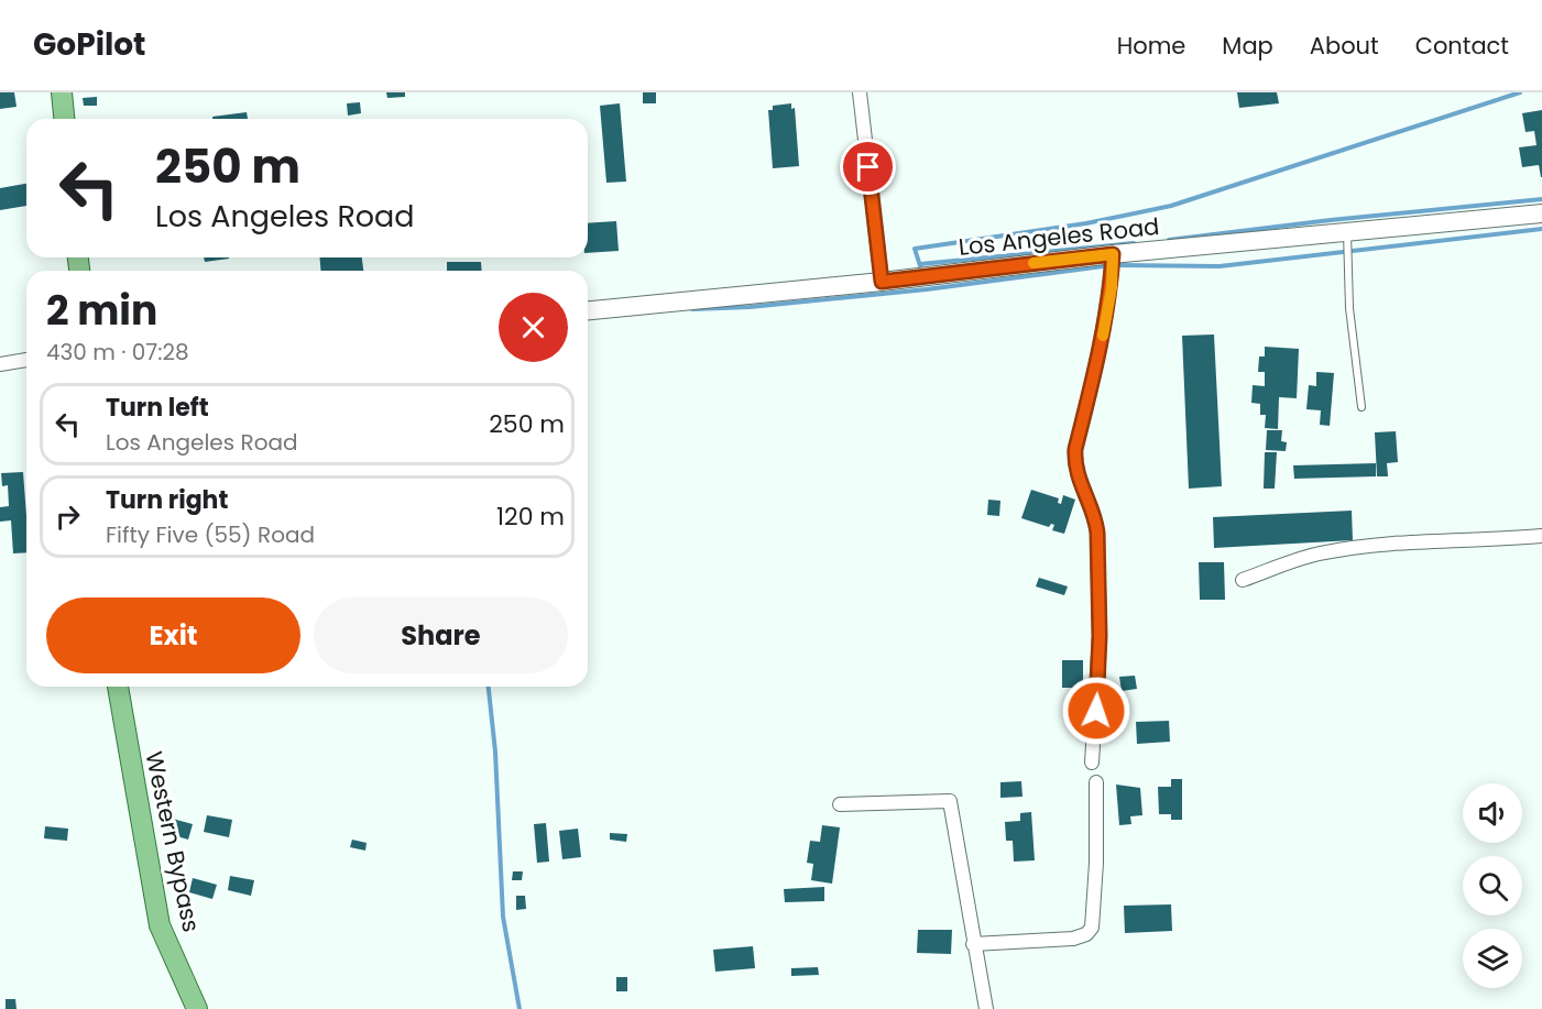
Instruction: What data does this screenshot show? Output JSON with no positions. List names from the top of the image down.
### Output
{
  "streets": {
    "main road": ["Los Angeles Road", "Western Bypass"]
  },
  "page": {
    "header": "GoPilot",
    "nav": [
      "Home",
      "Map",
      "About",
      "Contact"
    ],
    "turn": ["250 m", "Los Angeles Road"],
    "heading": ["2 min", "430 m · 07:28"],
    "list": [
      {
        "name": "Turn left",
        "note": "Los Angeles Road",
        "value": "250 m"
      },
      {
        "name": "Turn right",
        "note": "Fifty Five (55) Road",
        "value": "120 m"
      }
    ],
    "buttons": ["Exit", "Share"]
  }
}
